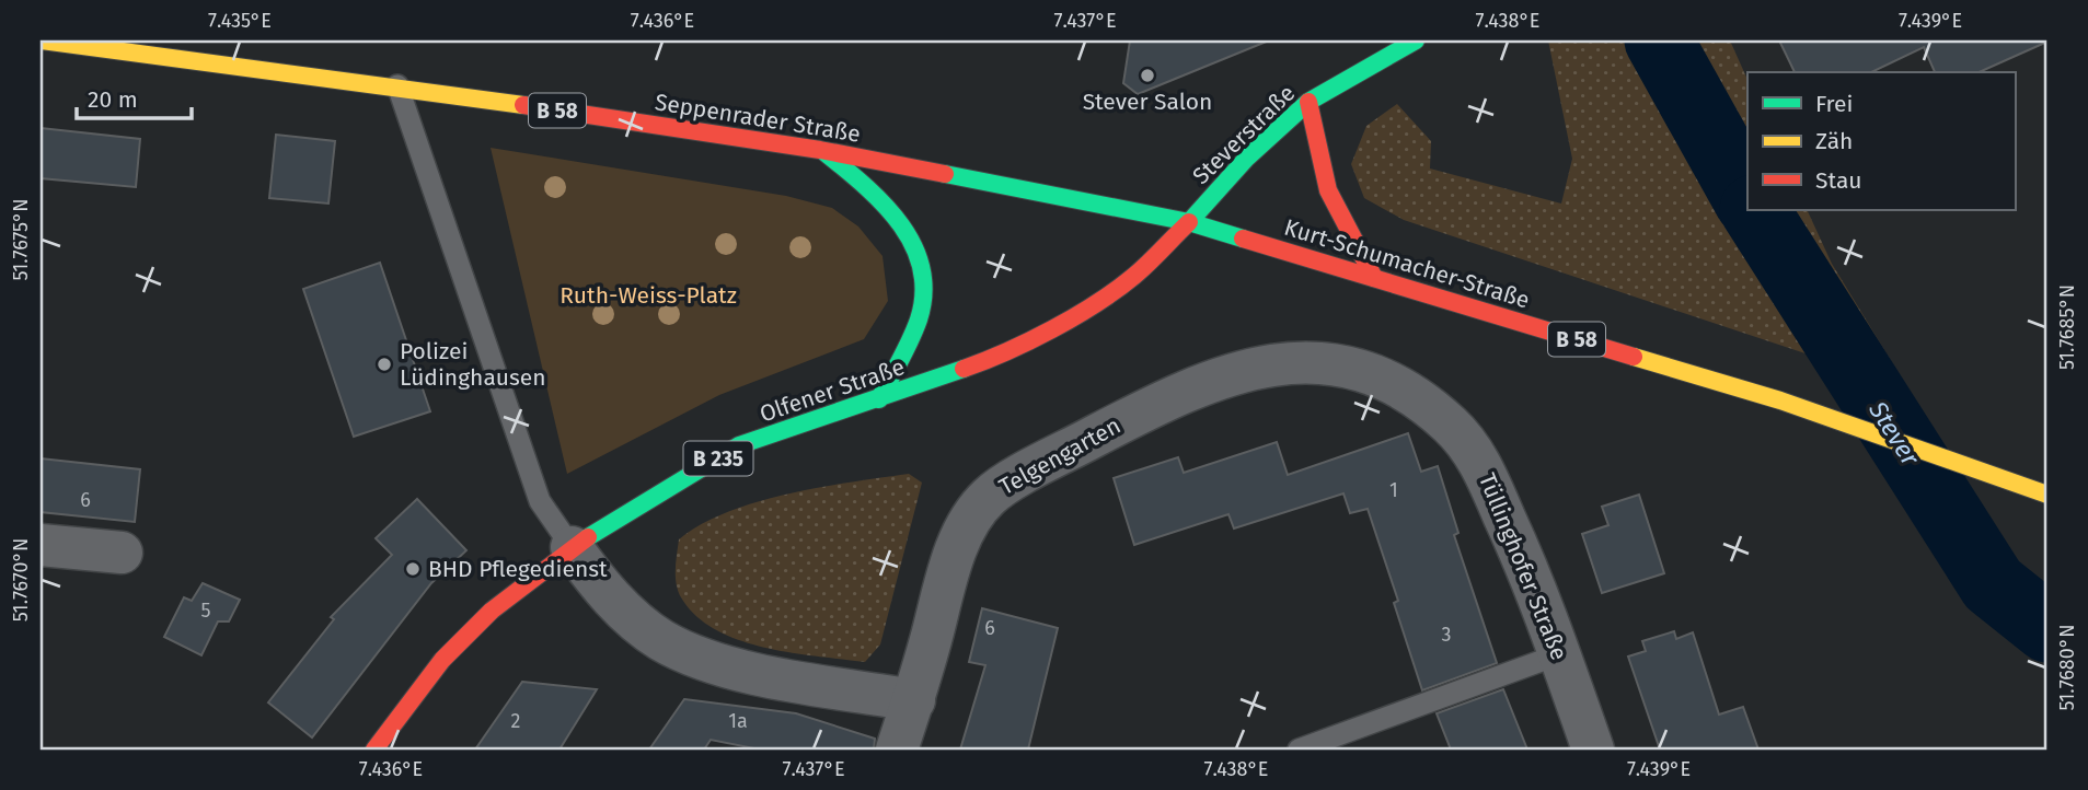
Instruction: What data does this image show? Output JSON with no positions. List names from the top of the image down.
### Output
{
  "streets": {
    "main road": [
      "B 58",
      "Seppenrader Straße",
      "Steverstraße",
      "Kurt-Schumacher-Straße",
      "Olfener Straße",
      "B 235"
    ],
    "street": ["Telgengarten", "Tüllinghofer Straße"]
  },
  "crossings": [
    ["Seppenrader Straße", "Steverstraße"],
    ["Seppenrader Straße", "Kurt-Schumacher-Straße"],
    ["Seppenrader Straße", "Olfener Straße"],
    ["Steverstraße", "Kurt-Schumacher-Straße"],
    ["Steverstraße", "Olfener Straße"],
    ["Kurt-Schumacher-Straße", "Olfener Straße"],
    ["Telgengarten", "Tüllinghofer Straße"]
  ],
  "water": ["Stever"],
  "parks": ["Ruth-Weiss-Platz"],
  "places": ["Stever Salon", "Polizei Lüdinghausen", "BHD Pflegedienst"],
  "house_numbers": [
    "1",
    "6",
    "5",
    "6",
    "3",
    "2",
    "1a"
  ],
  "legend": ["Frei", "Zäh", "Stau"],
  "scale_bar": "20 m",
  "coordinates": [
    "7.435°E",
    "7.436°E",
    "7.437°E",
    "7.438°E",
    "7.439°E",
    "51.7675°N",
    "51.7685°N",
    "51.7670°N",
    "51.7680°N"
  ]
}
